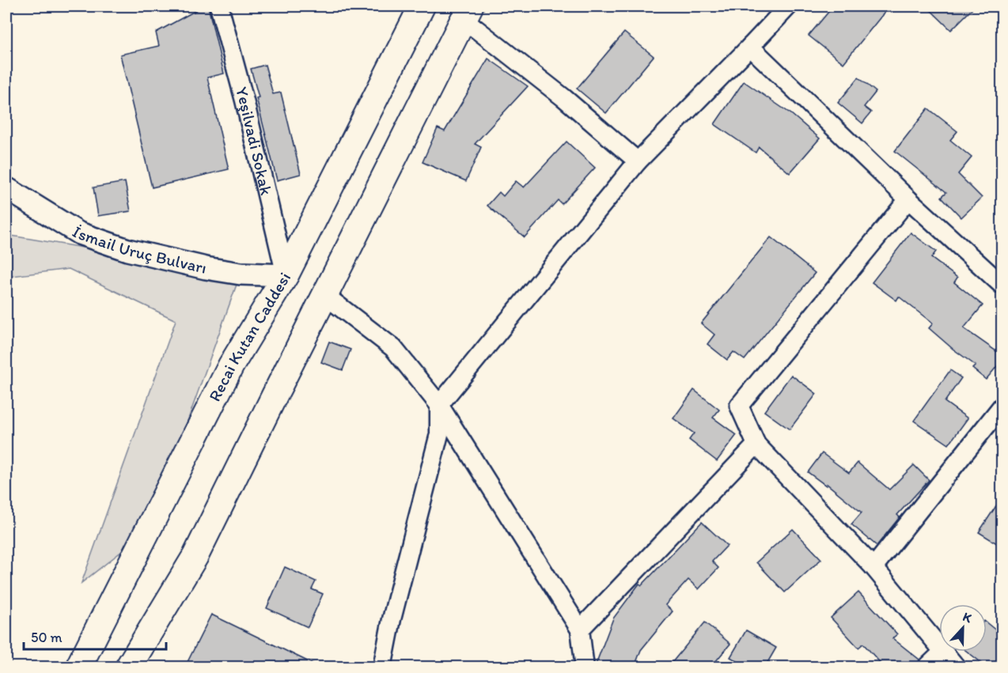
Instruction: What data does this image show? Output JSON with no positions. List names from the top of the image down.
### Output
{
  "streets": {
    "main road": ["Recai Kutan Caddesi"],
    "street": ["Yeşilvadi Sokak", "İsmail Uruç Bulvarı"]
  },
  "crossings": [
    ["Yeşilvadi Sokak", "İsmail Uruç Bulvarı"],
    ["Yeşilvadi Sokak", "Recai Kutan Caddesi"],
    ["İsmail Uruç Bulvarı", "Recai Kutan Caddesi"]
  ],
  "scale_bar": "50 m",
  "north": "top"
}
